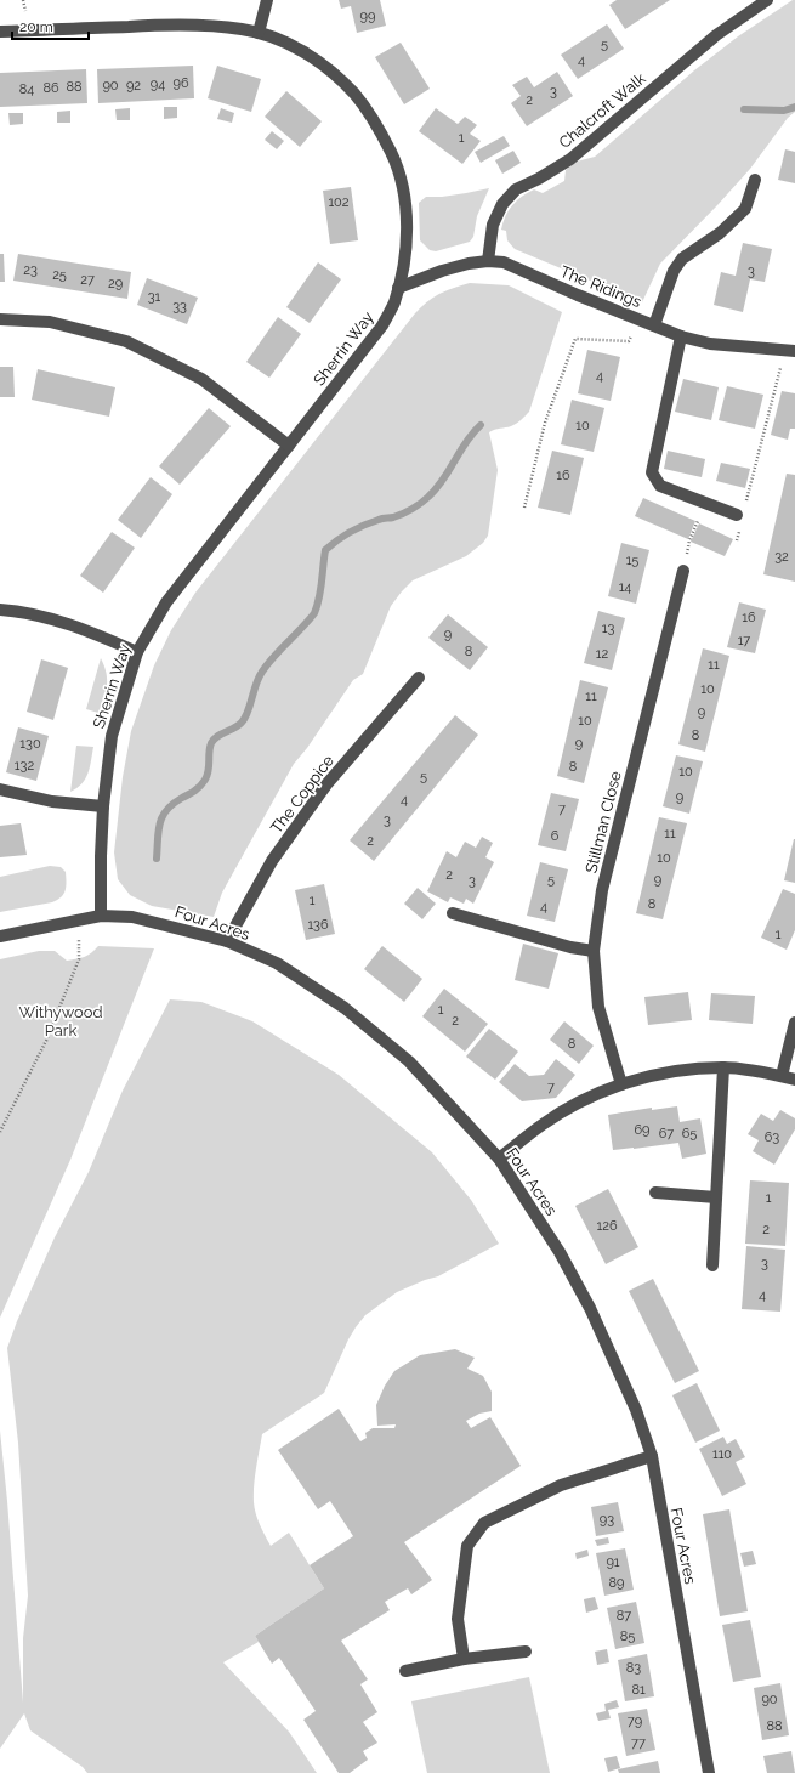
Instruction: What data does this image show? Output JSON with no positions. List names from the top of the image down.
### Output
{
  "streets": {
    "street": [
      "Chalcroft Walk",
      "The Ridings",
      "Sherrin Way",
      "The Coppice",
      "Stillman Close",
      "Four Acres"
    ]
  },
  "crossings": [
    ["Chalcroft Walk", "The Ridings"],
    ["The Ridings", "Sherrin Way"],
    ["Sherrin Way", "Four Acres"],
    ["The Coppice", "Four Acres"]
  ],
  "parks": ["Withywood Park"],
  "house_numbers": [
    "99",
    "5",
    "4",
    "96",
    "94",
    "90",
    "92",
    "88",
    "86",
    "84",
    "3",
    "2",
    "1",
    "102",
    "23",
    "3",
    "25",
    "27",
    "29",
    "31",
    "33",
    "4",
    "10",
    "16",
    "32",
    "15",
    "14",
    "16",
    "13",
    "9",
    "17",
    "8",
    "12",
    "11",
    "10",
    "11",
    "9",
    "10",
    "8",
    "130",
    "9",
    "132",
    "8",
    "10",
    "5",
    "9",
    "4",
    "7",
    "3",
    "11",
    "6",
    "2",
    "10",
    "2",
    "5",
    "9",
    "3",
    "1",
    "8",
    "4",
    "136",
    "1",
    "1",
    "2",
    "8",
    "7",
    "69",
    "67",
    "65",
    "63",
    "1",
    "126",
    "2",
    "3",
    "4",
    "110",
    "93",
    "91",
    "89",
    "87",
    "85",
    "83",
    "81",
    "90",
    "79",
    "88",
    "77"
  ],
  "scale_bar": "20 m"
}
